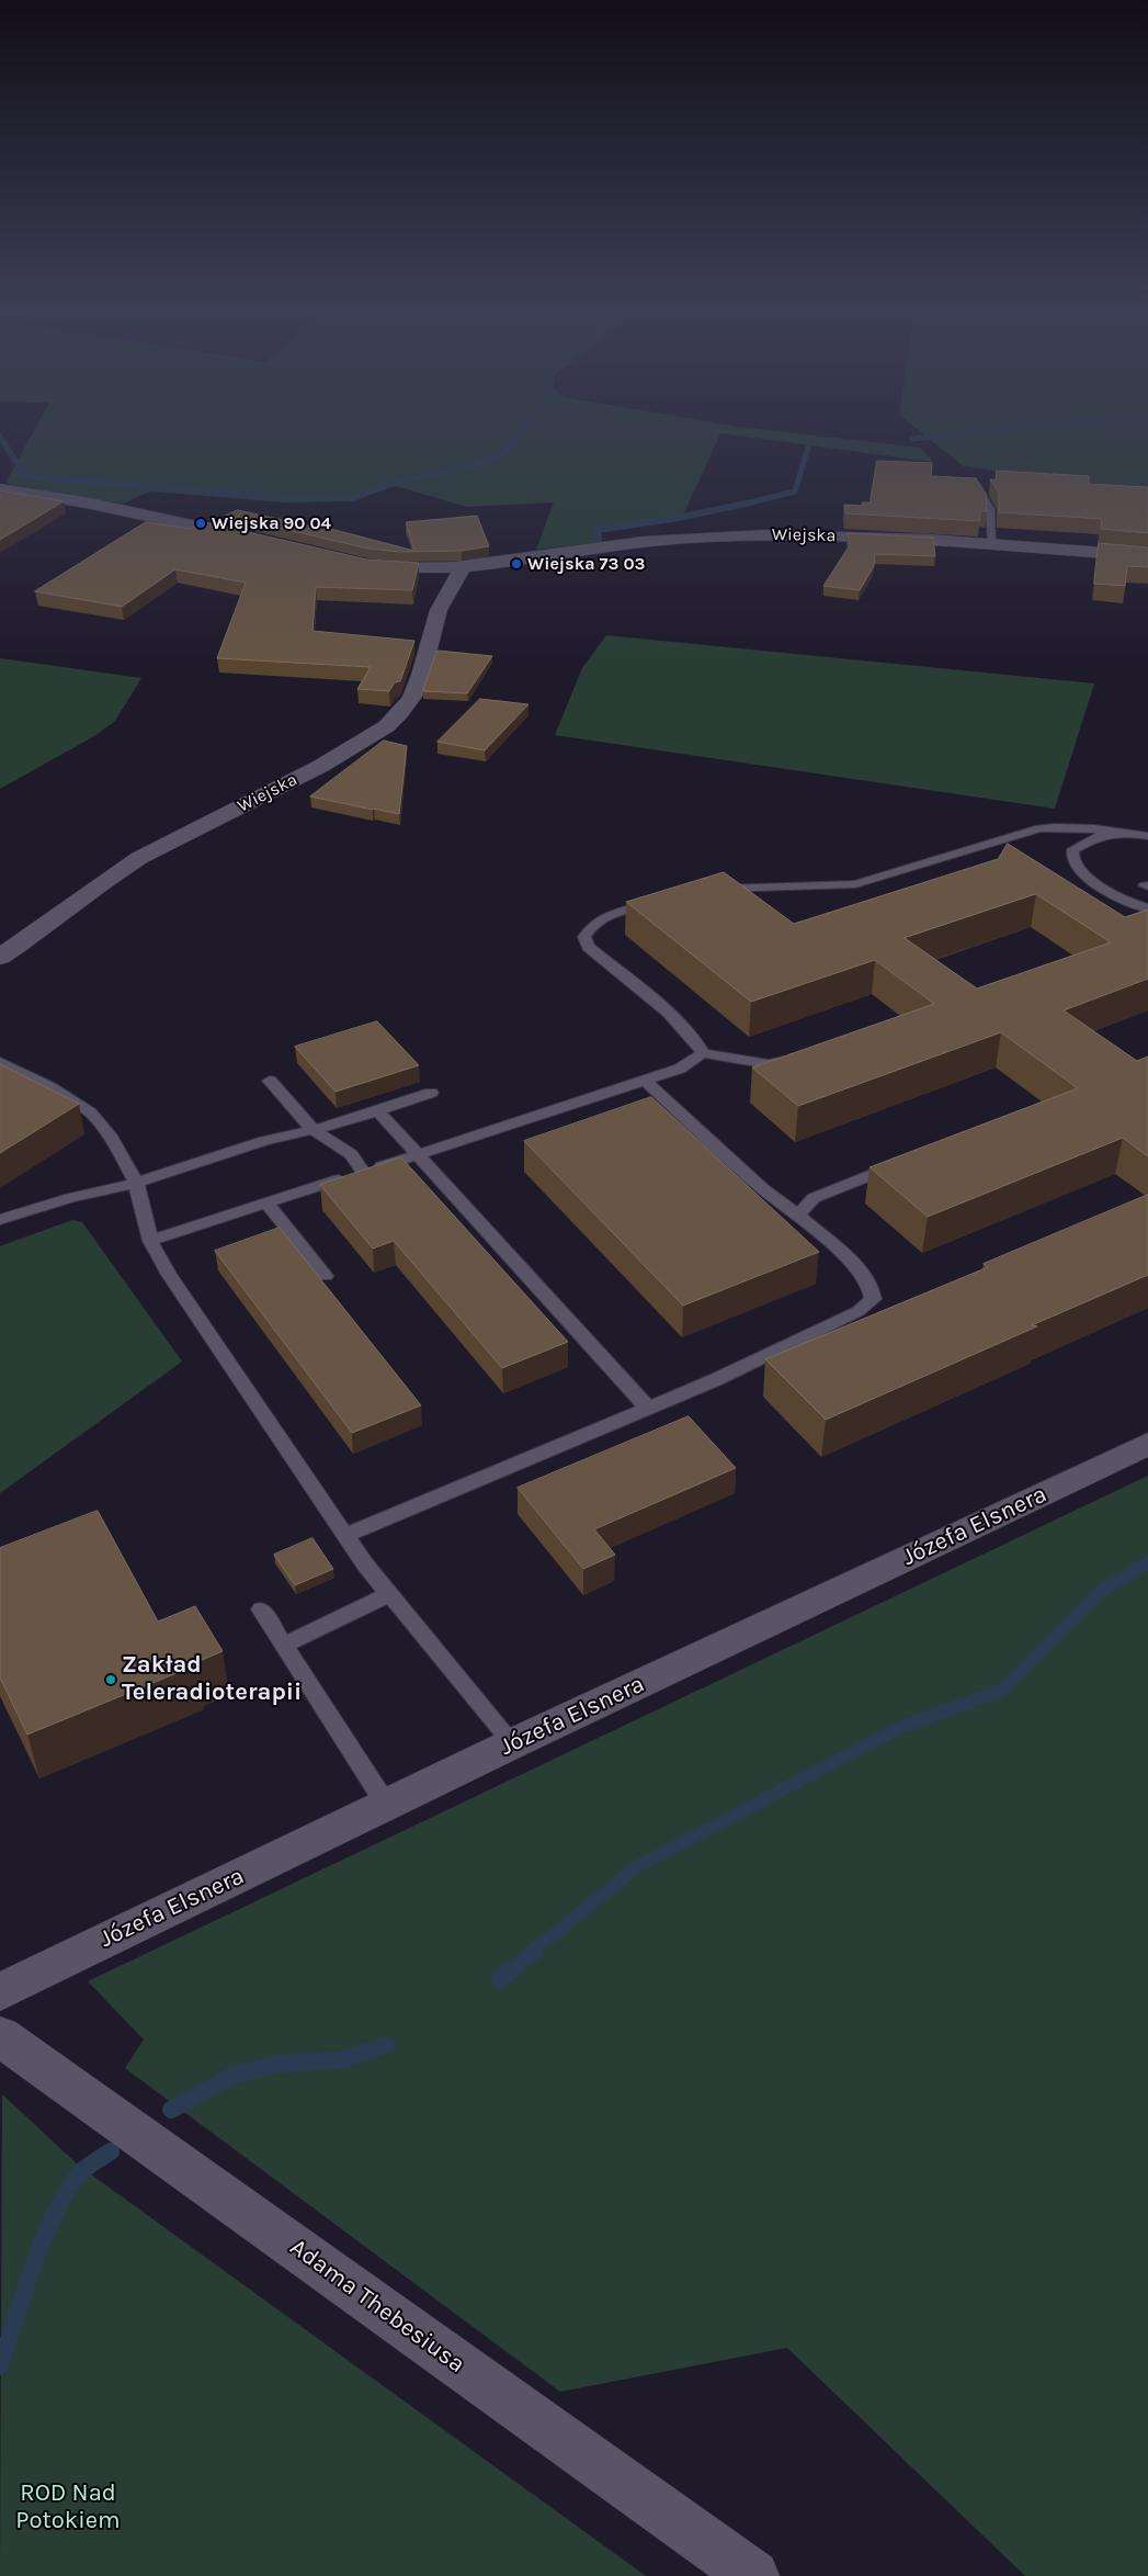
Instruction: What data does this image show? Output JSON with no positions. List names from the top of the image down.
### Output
{
  "streets": {
    "street": ["Wiejska", "Józefa Elsnera", "Adama Thebesiusa"]
  },
  "parks": ["ROD Nad Potokiem"],
  "places": ["Wiejska 90 04", "Wiejska 73 03", "Zakład Teleradioterapii"]
}
